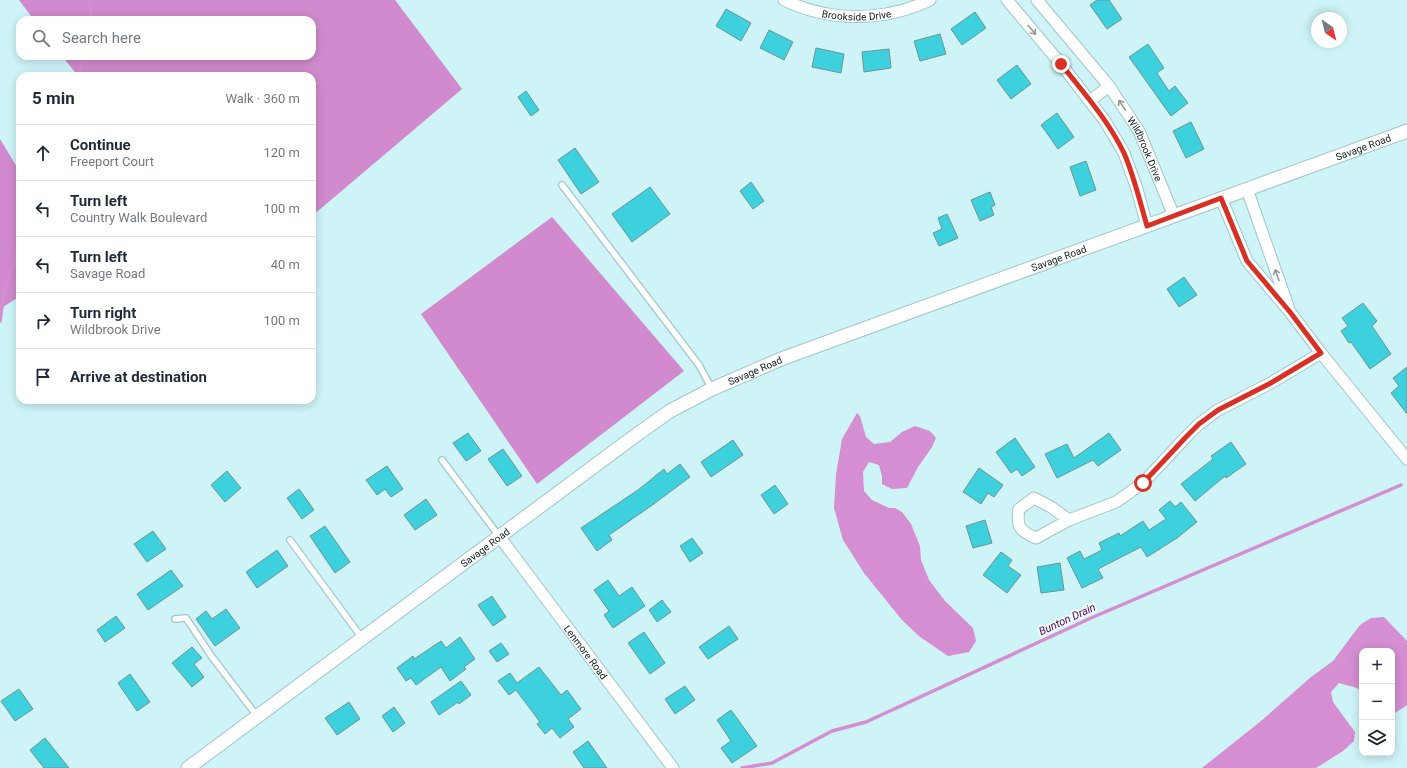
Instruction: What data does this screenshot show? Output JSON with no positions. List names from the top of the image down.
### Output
{
  "streets": {
    "street": [
      "Brookside Drive",
      "Savage Road",
      "Wildbrook Drive",
      "Lenmore Road"
    ]
  },
  "crossings": [
    ["Savage Road", "Wildbrook Drive"],
    ["Savage Road", "Lenmore Road"]
  ],
  "water": ["Bunton Drain"],
  "north": "bottom right",
  "page": {
    "search": "Search here",
    "heading": ["5 min", "Walk · 360 m"],
    "list": [
      ["Continue", "Freeport Court", "120 m"],
      ["Turn left", "Country Walk Boulevard", "100 m"],
      ["Turn left", "Savage Road", "40 m"],
      ["Turn right", "Wildbrook Drive", "100 m"],
      "Arrive at destination"
    ],
    "map_buttons": ["+", "−"]
  }
}
